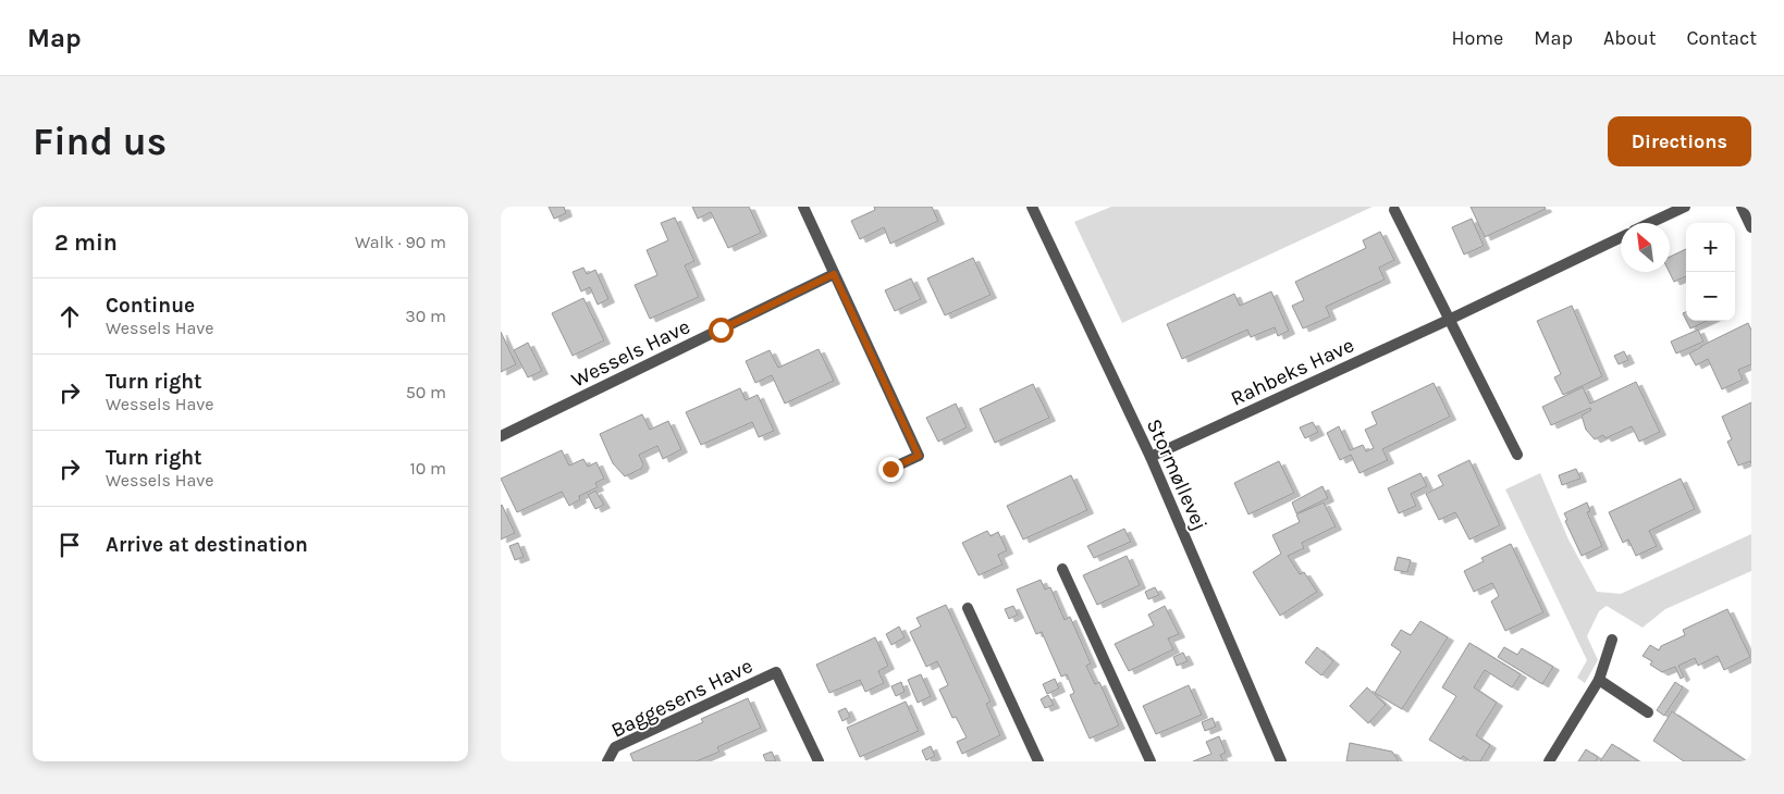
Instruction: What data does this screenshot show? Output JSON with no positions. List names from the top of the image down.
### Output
{
  "streets": {
    "street": [
      "Wessels Have",
      "Rahbeks Have",
      "Stormøllevej",
      "Baggesens Have"
    ]
  },
  "crossings": [
    ["Rahbeks Have", "Stormøllevej"]
  ],
  "north": "top left",
  "page": {
    "header": "Map",
    "nav": [
      "Home",
      "Map",
      "About",
      "Contact"
    ],
    "buttons": "Directions",
    "title": "Find us",
    "heading": ["2 min", "Walk · 90 m"],
    "map_buttons": ["+", "−"],
    "list": [
      ["Continue", "Wessels Have", "30 m"],
      ["Turn right", "Wessels Have", "50 m"],
      ["Turn right", "Wessels Have", "10 m"],
      "Arrive at destination"
    ]
  }
}
